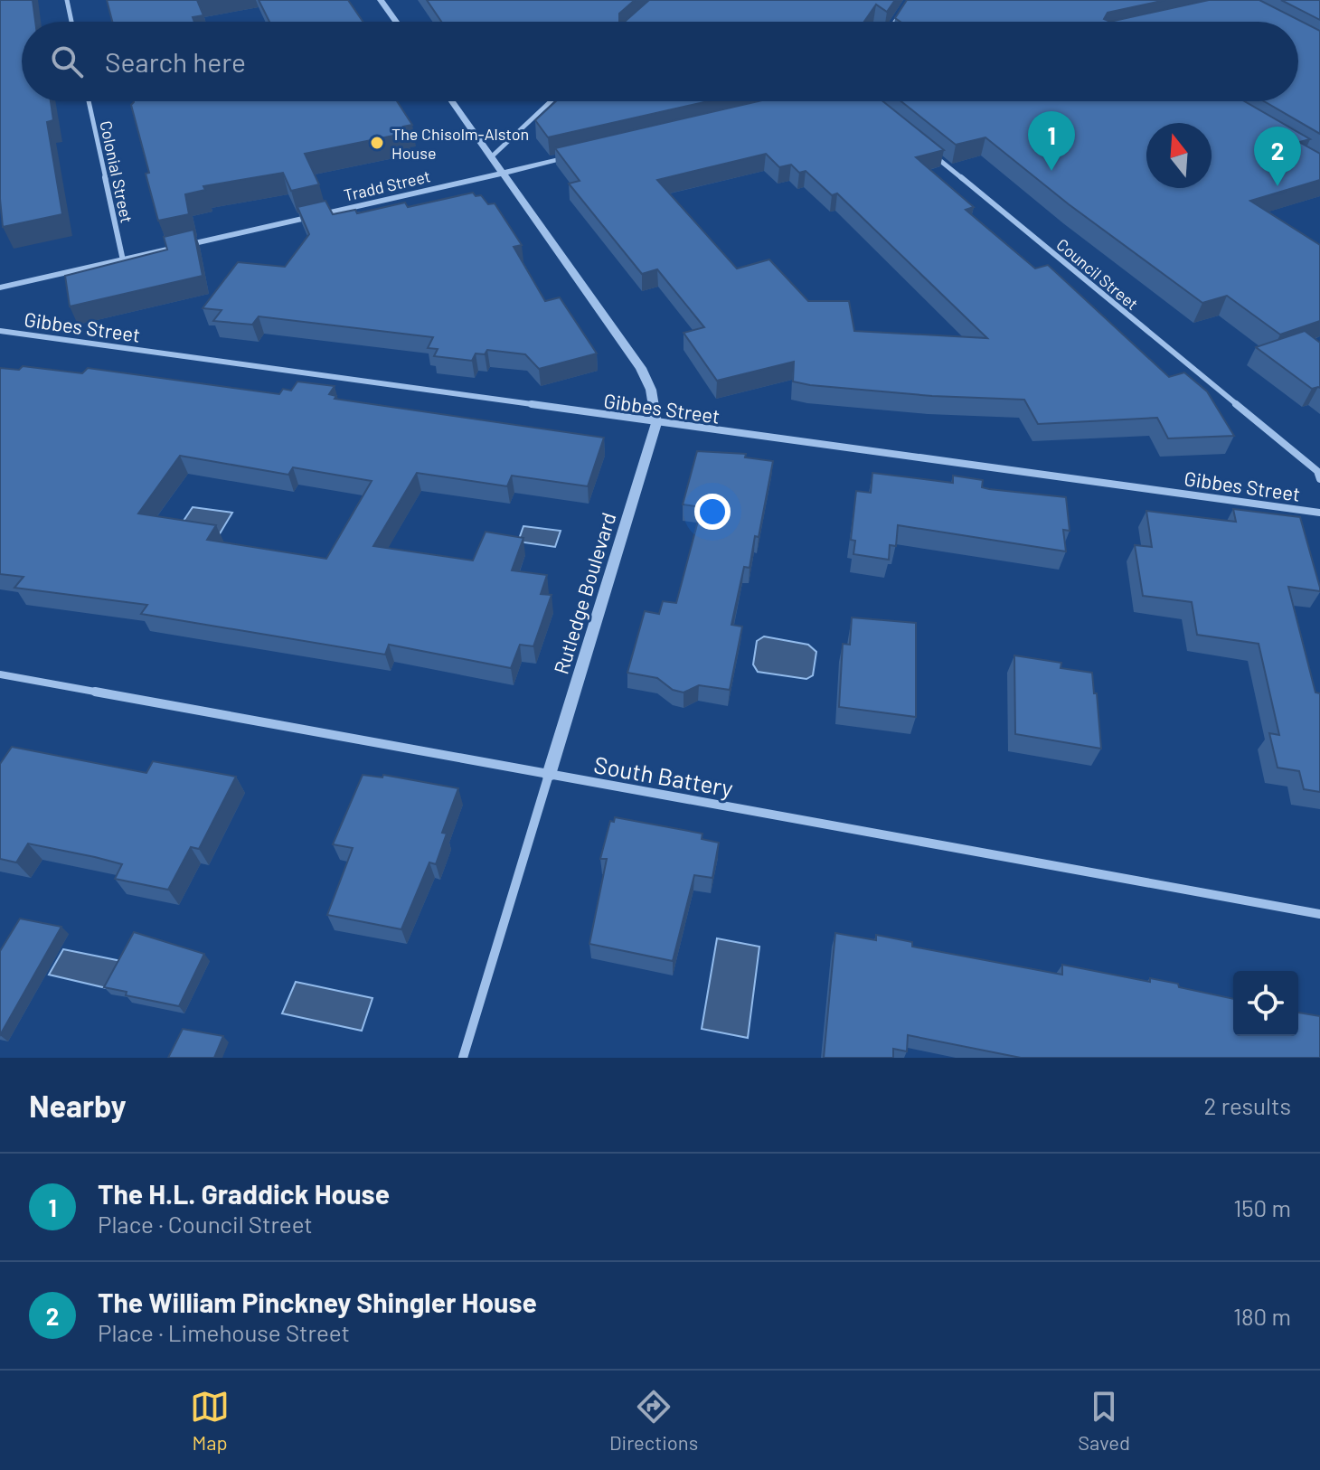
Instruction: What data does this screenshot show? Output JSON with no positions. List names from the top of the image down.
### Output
{
  "streets": {
    "street": [
      "Colonial Street",
      "Tradd Street",
      "Council Street",
      "Gibbes Street",
      "Rutledge Boulevard",
      "South Battery"
    ]
  },
  "crossings": [
    ["Colonial Street", "Tradd Street"],
    ["Tradd Street", "Rutledge Boulevard"],
    ["Gibbes Street", "Rutledge Boulevard"],
    ["Rutledge Boulevard", "South Battery"]
  ],
  "places": ["The Chisolm-Alston House"],
  "north": "top",
  "page": {
    "search": "Search here",
    "pins": ["1", "2"],
    "heading": ["Nearby", "2 results"],
    "list": [
      {
        "mark": "1",
        "name": "The H.L. Graddick House",
        "note": "Place · Council Street",
        "value": "150 m"
      },
      {
        "mark": "2",
        "name": "The William Pinckney Shingler House",
        "note": "Place · Limehouse Street",
        "value": "180 m"
      }
    ],
    "nav": ["Map", "Directions", "Saved"]
  }
}
